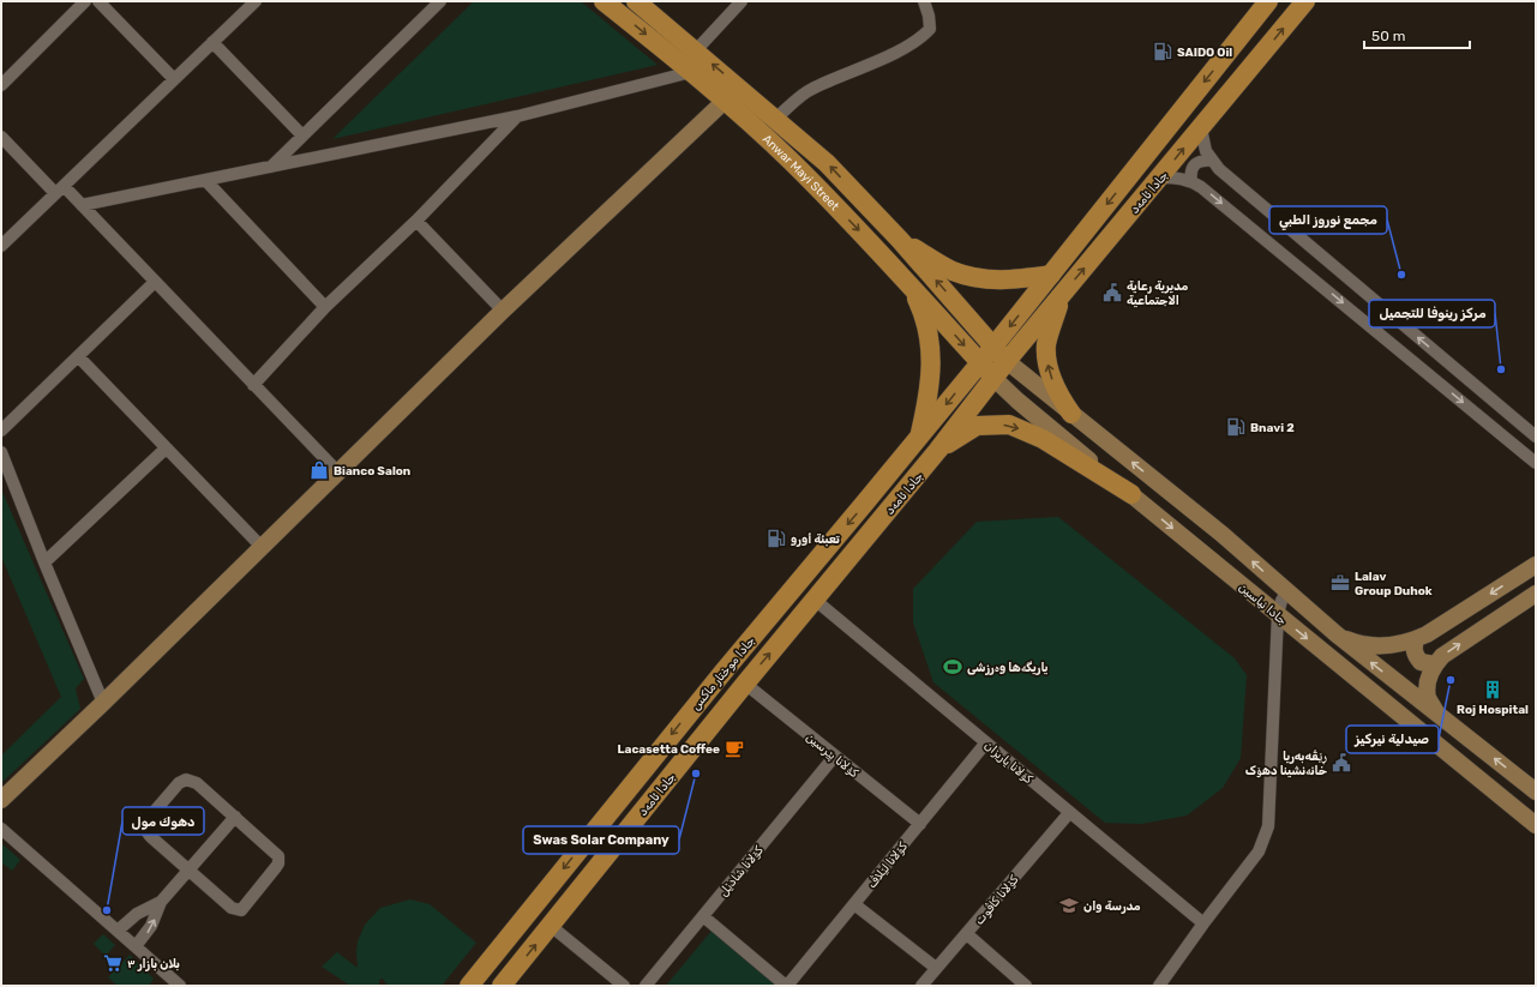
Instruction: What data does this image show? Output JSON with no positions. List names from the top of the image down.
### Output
{
  "streets": {
    "main road": [
      "Anwar Mayi Street",
      "جادا ئامەد",
      "جادا نیاسین",
      "جادا موختار ماكس"
    ],
    "street": [
      "کۆلانا پێرسین",
      "کۆلانا یاریزان",
      "کۆلانا لێلاڤ",
      "کۆلانا شادێل",
      "کۆلانا کاڤوت"
    ]
  },
  "crossings": [
    ["Anwar Mayi Street", "جادا ئامەد"],
    ["Anwar Mayi Street", "جادا نیاسین"],
    ["Anwar Mayi Street", "جادا موختار ماكس"],
    ["جادا ئامەد", "جادا نیاسین"],
    ["جادا ئامەد", "جادا موختار ماكس"],
    ["جادا ئامەد", "کۆلانا پێرسین"],
    ["جادا ئامەد", "کۆلانا یاریزان"],
    ["کۆلانا پێرسین", "کۆلانا لێلاڤ"],
    ["کۆلانا پێرسین", "کۆلانا شادێل"],
    ["کۆلانا یاریزان", "کۆلانا لێلاڤ"],
    ["کۆلانا یاریزان", "کۆلانا کاڤوت"]
  ],
  "one_way": ["جادا موختار ماكس"],
  "places": {
    "fuel station": ["SAIDO Oil", "Bnavi 2", "تعبئة أورو"],
    "other": [
      "مجمع نوروز الطبي",
      "مركز رينوفا للتجميل",
      "صيدلية نيركيز",
      "Swas Solar Company",
      "دهوك مول"
    ],
    "public building": ["مديرية رعاية الاجتماعية", "ڕێڤه‌به‌ریا خانەنشينا دهۆک"],
    "shop": ["Bianco Salon"],
    "office": ["Lalav Group Duhok"],
    "sports": ["ياريگەها وەرزشی"],
    "building": ["Roj Hospital"],
    "cafe": ["Lacasetta Coffee"],
    "school or university": ["مدرسة وان"],
    "supermarket": ["بلان بازار ٣"]
  },
  "scale_bar": "50 m"
}
